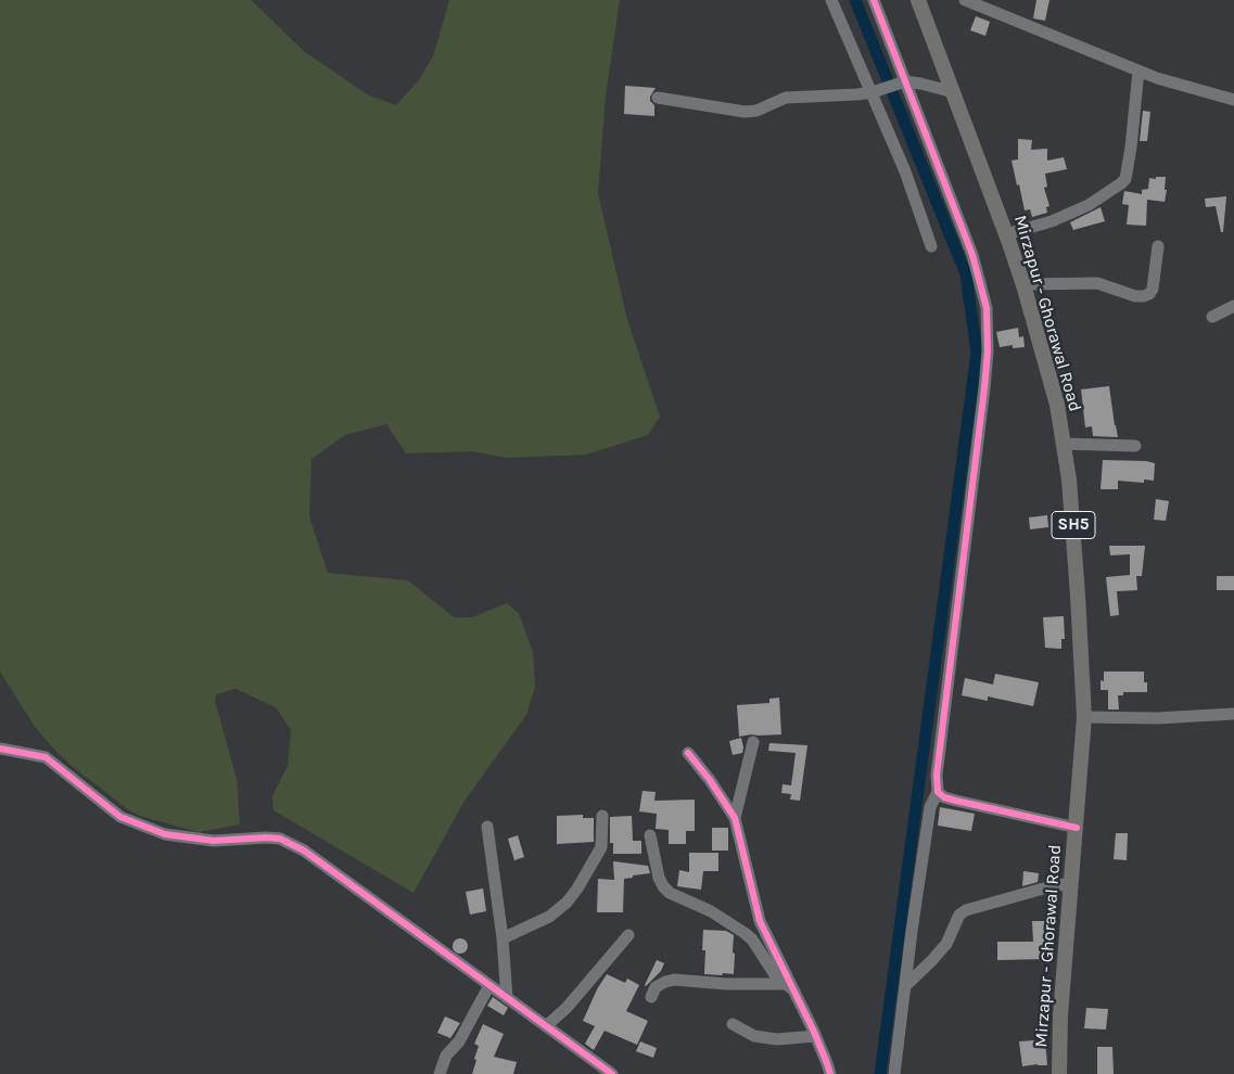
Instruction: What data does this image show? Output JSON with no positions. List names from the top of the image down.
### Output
{
  "streets": {
    "main road": ["Mirzapur - Ghorawal Road", "SH5"]
  }
}
